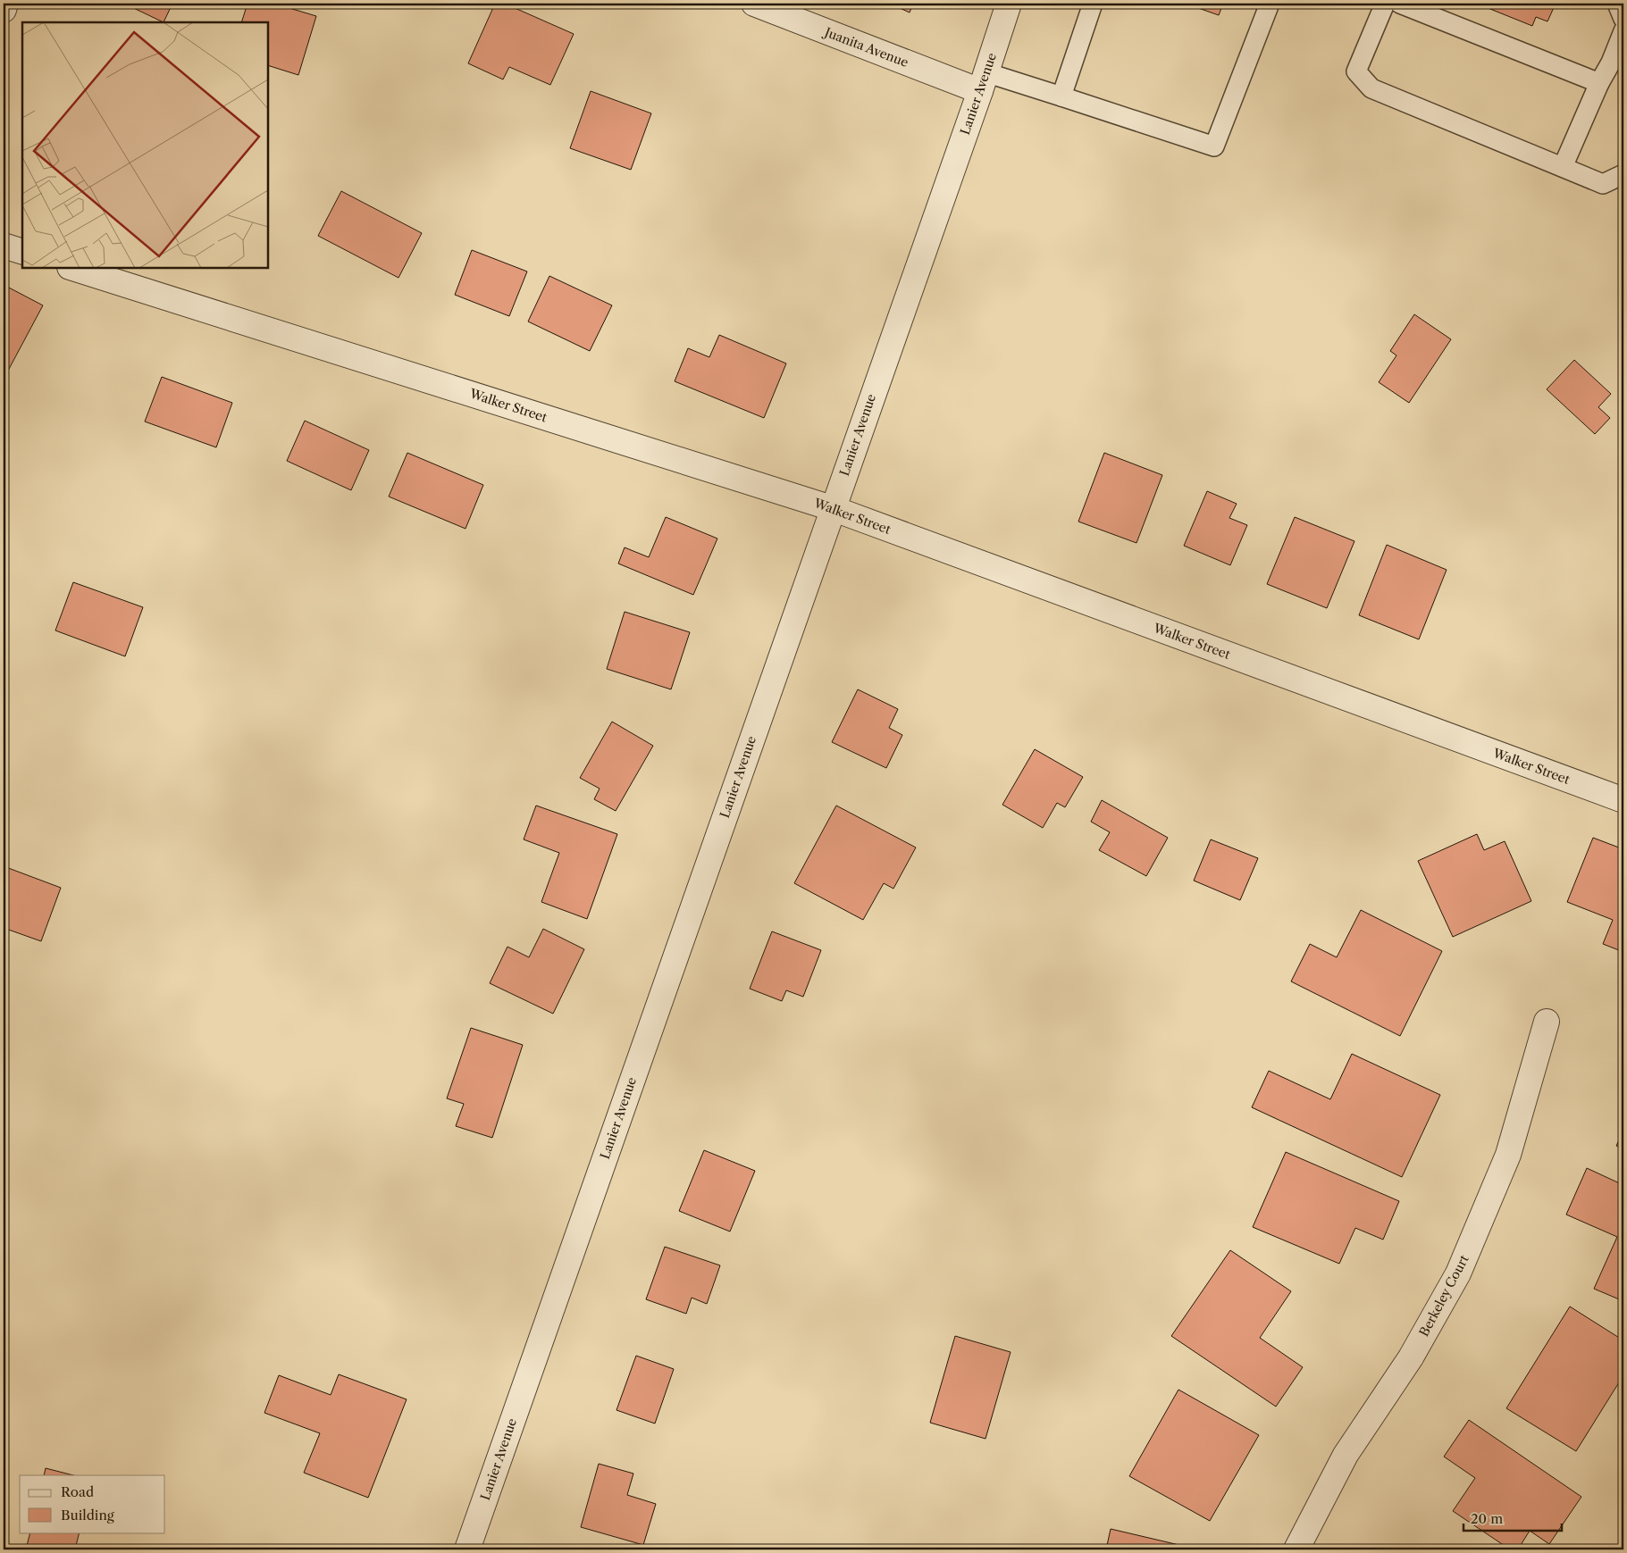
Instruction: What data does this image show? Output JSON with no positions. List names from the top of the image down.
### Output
{
  "streets": {
    "street": [
      "Juanita Avenue",
      "Lanier Avenue",
      "Walker Street",
      "Berkeley Court"
    ]
  },
  "crossings": [
    ["Juanita Avenue", "Lanier Avenue"],
    ["Lanier Avenue", "Walker Street"]
  ],
  "legend": ["Road", "Building"],
  "scale_bar": "20 m"
}
